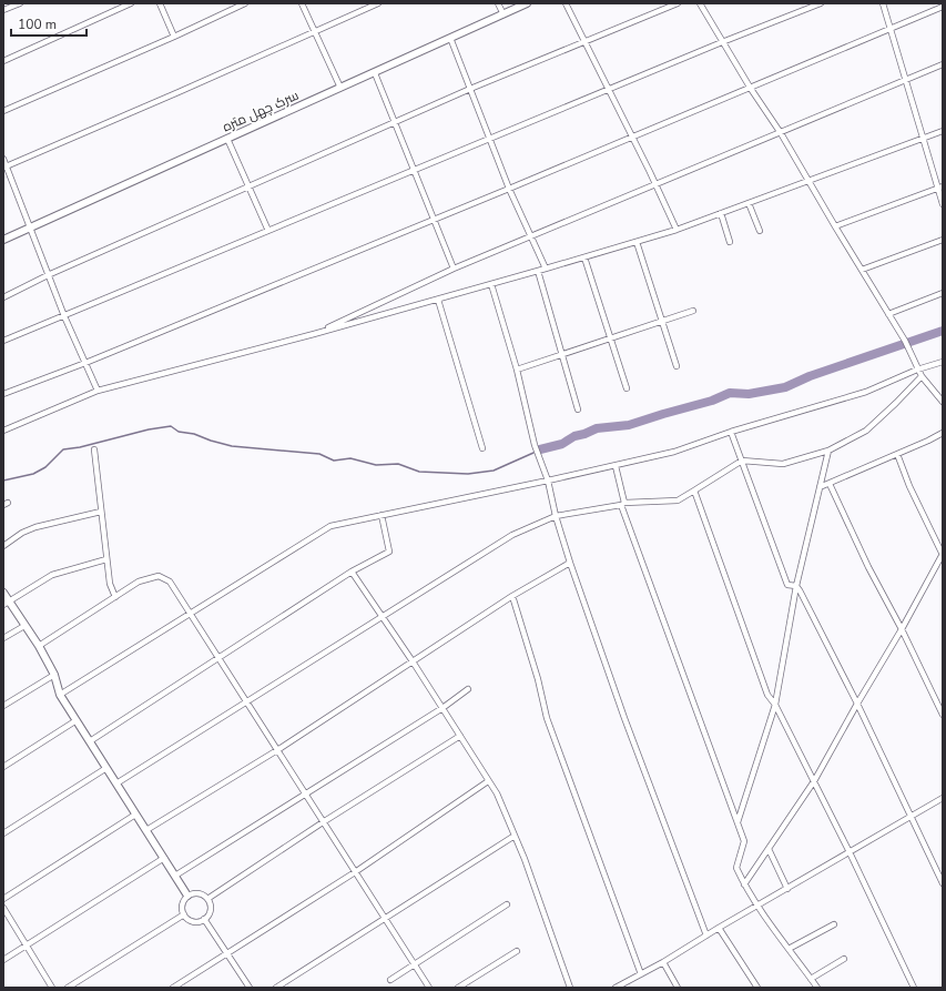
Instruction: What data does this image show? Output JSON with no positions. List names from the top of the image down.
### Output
{
  "streets": {
    "street": ["سرک چهل متره"]
  },
  "scale_bar": "100 m"
}
